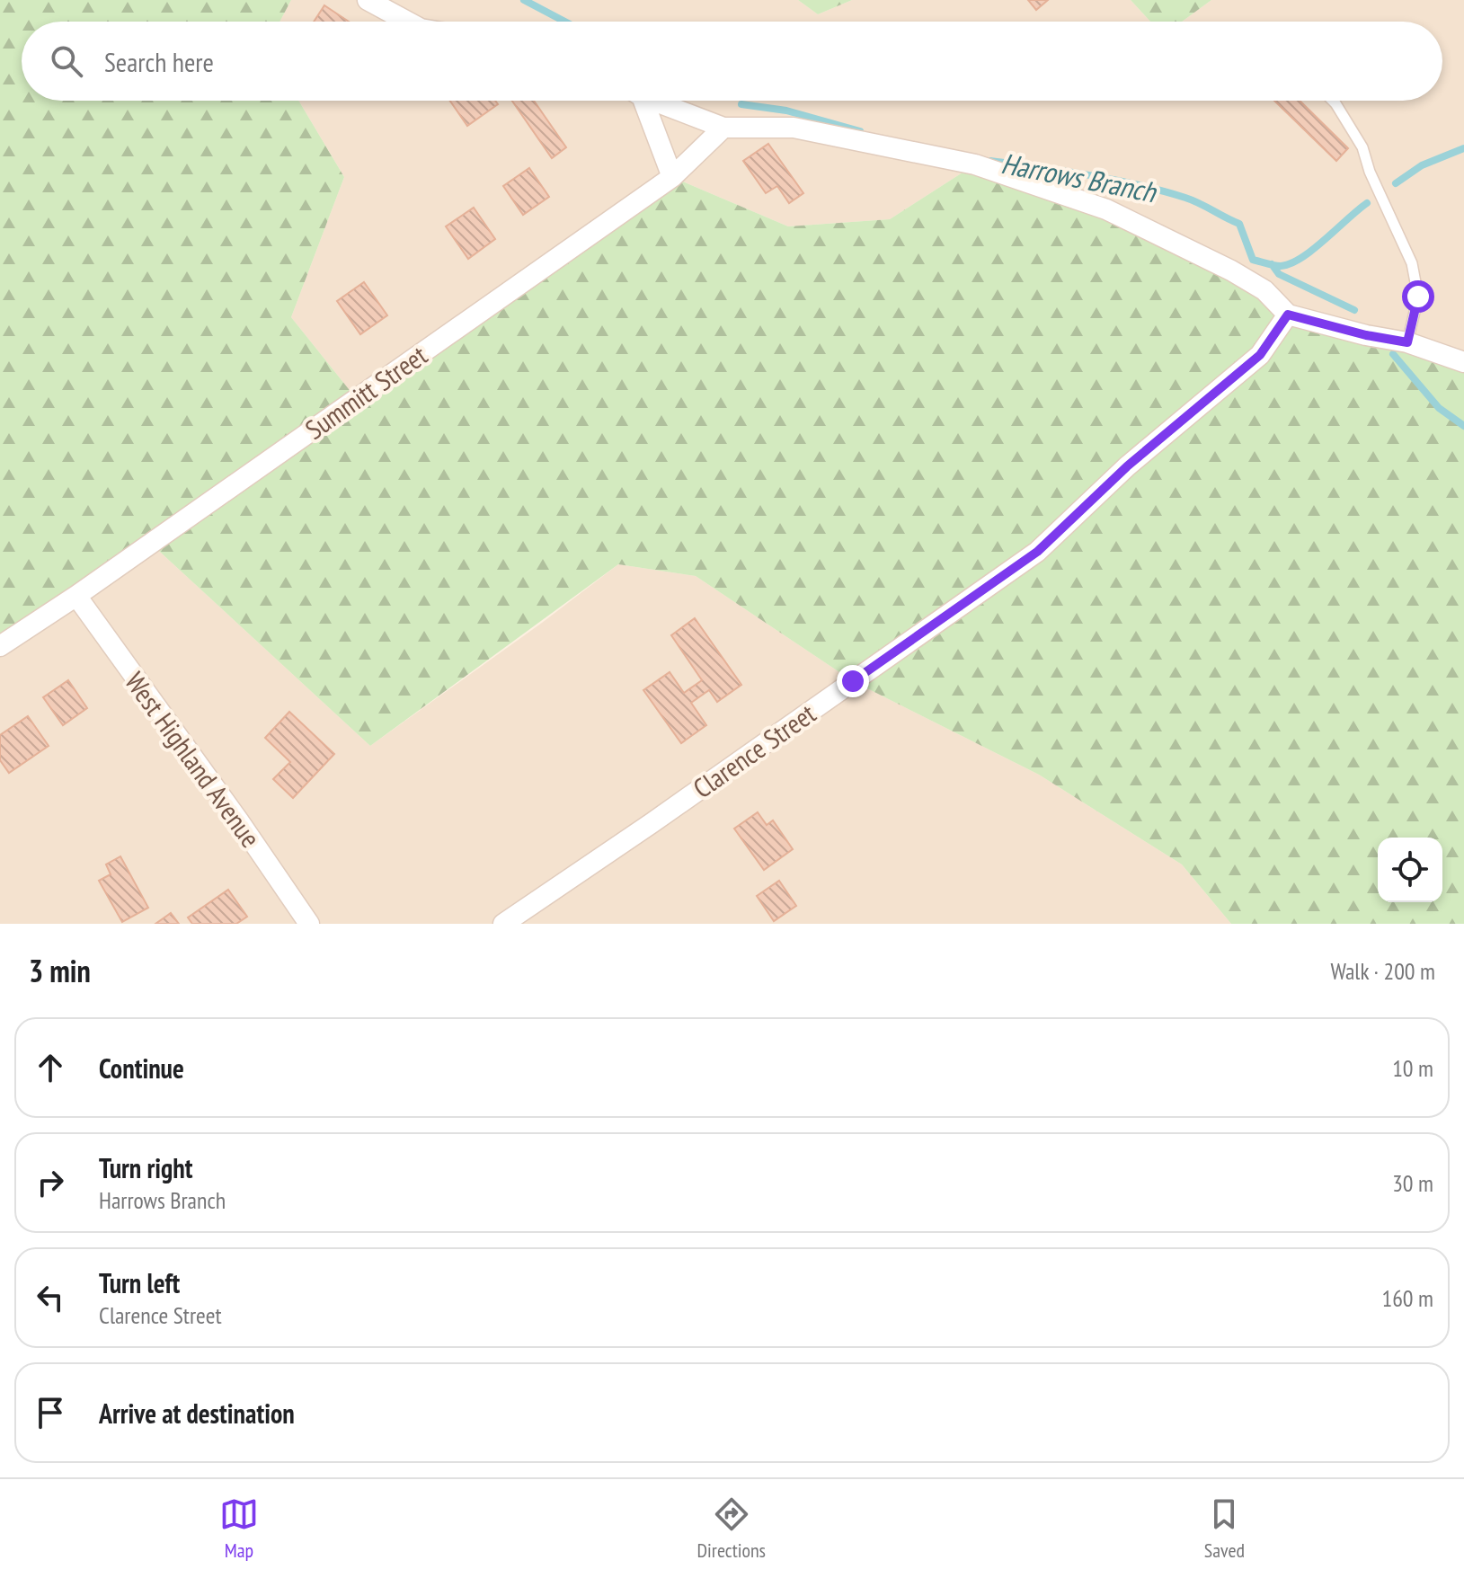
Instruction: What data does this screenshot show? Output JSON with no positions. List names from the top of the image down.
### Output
{
  "streets": {
    "street": ["Summitt Street", "Clarence Street", "West Highland Avenue"]
  },
  "crossings": [
    ["Summitt Street", "West Highland Avenue"]
  ],
  "water": ["Harrows Branch"],
  "page": {
    "search": "Search here",
    "heading": ["3 min", "Walk · 200 m"],
    "list": [
      ["Continue", "10 m"],
      ["Turn right", "Harrows Branch", "30 m"],
      ["Turn left", "Clarence Street", "160 m"],
      "Arrive at destination"
    ],
    "nav": ["Map", "Directions", "Saved"]
  }
}
